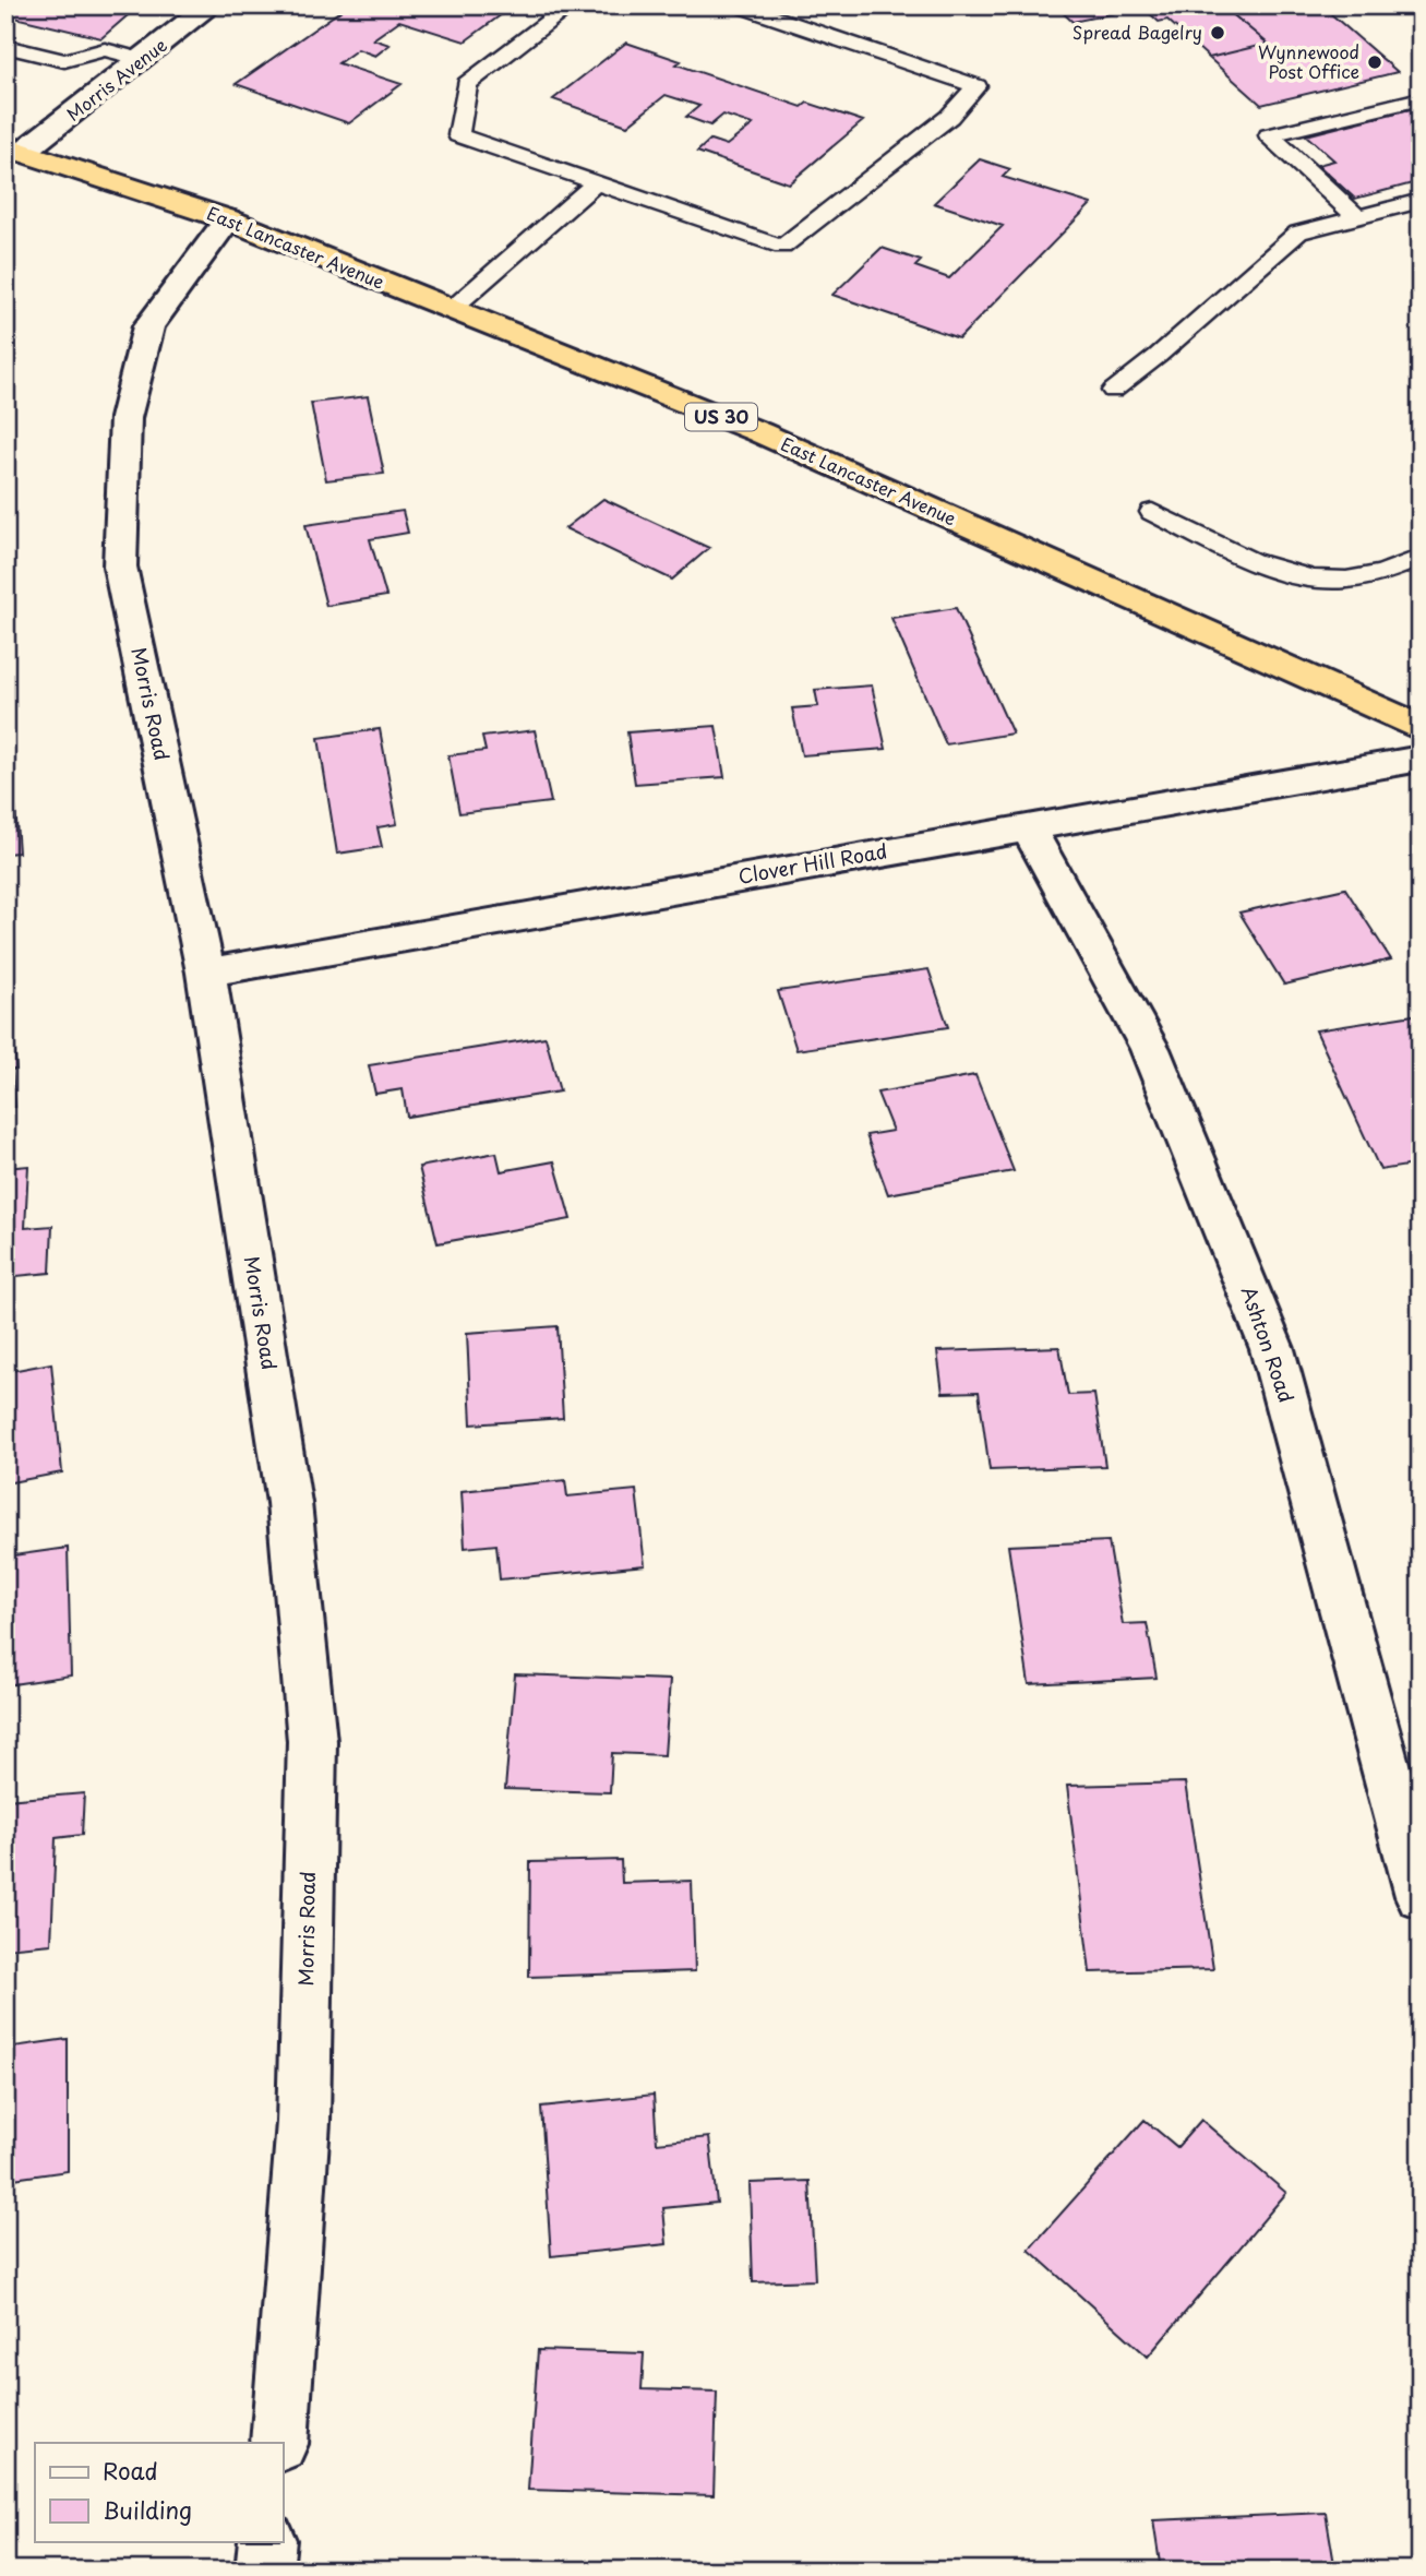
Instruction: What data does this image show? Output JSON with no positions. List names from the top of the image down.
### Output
{
  "streets": {
    "highway": ["East Lancaster Avenue", "US 30"],
    "street": [
      "Morris Avenue",
      "Morris Road",
      "Clover Hill Road",
      "Ashton Road"
    ]
  },
  "crossings": [
    ["Morris Avenue", "East Lancaster Avenue"],
    ["East Lancaster Avenue", "Morris Road"],
    ["Morris Road", "Clover Hill Road"],
    ["Clover Hill Road", "Ashton Road"]
  ],
  "places": ["Spread Bagelry", "Wynnewood Post Office"],
  "legend": ["Road", "Building"]
}
